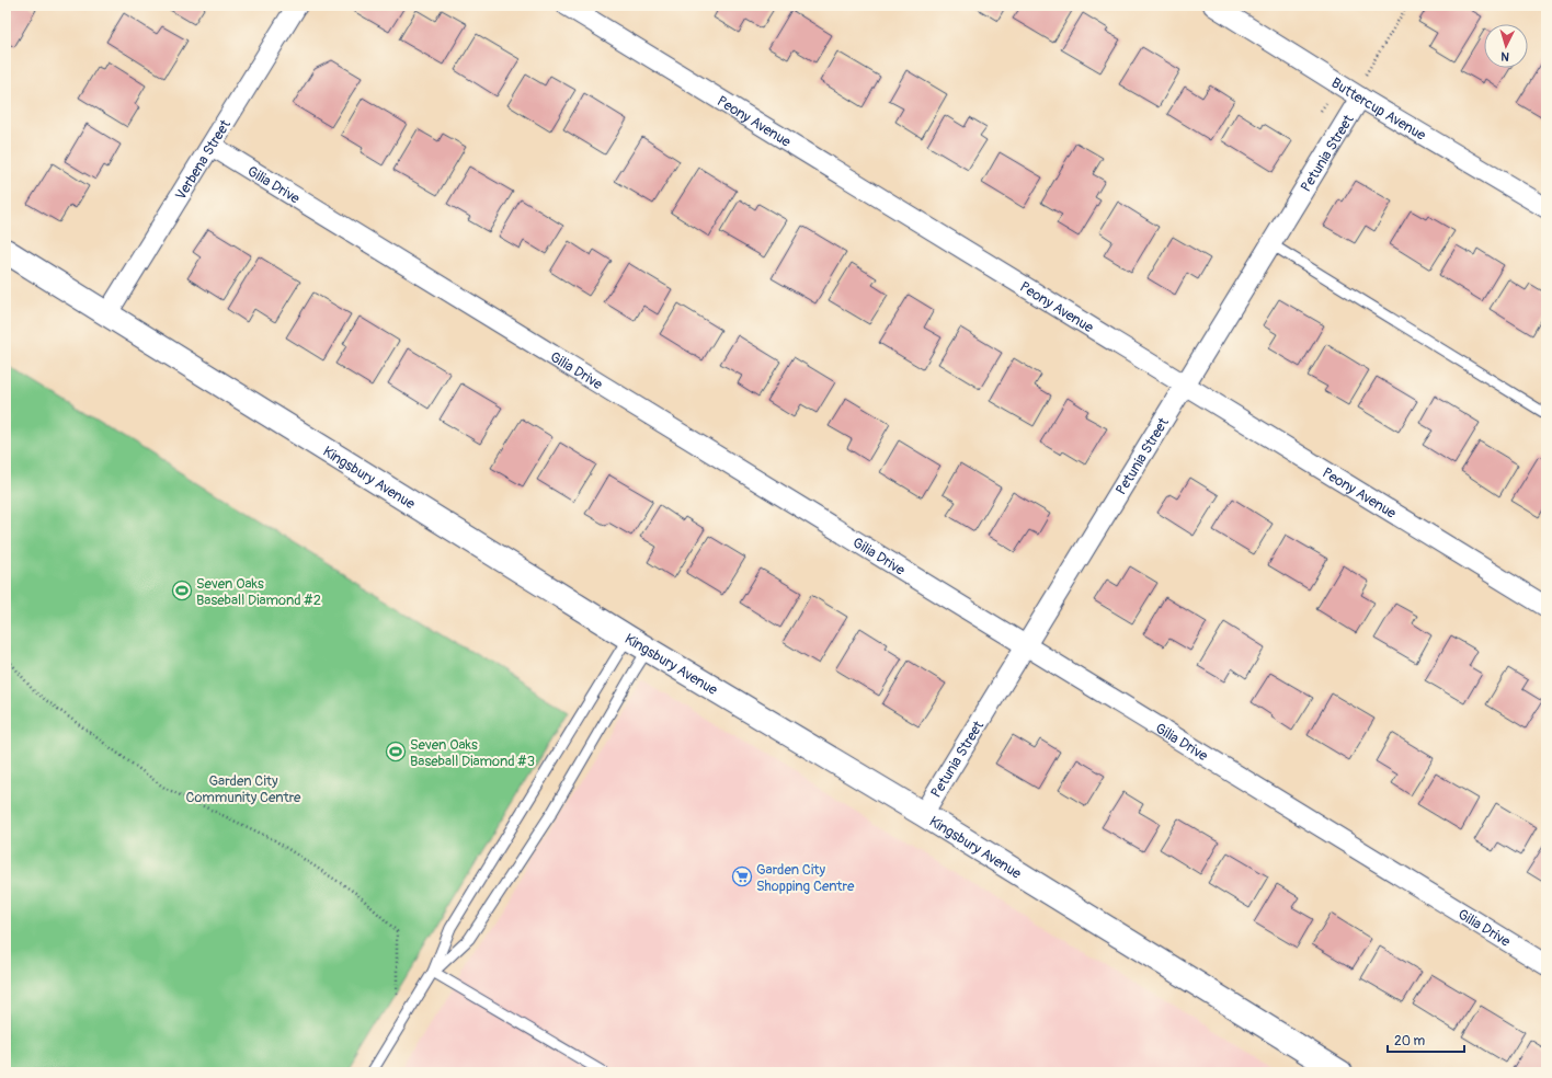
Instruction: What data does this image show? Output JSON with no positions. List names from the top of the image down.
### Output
{
  "streets": {
    "street": [
      "Buttercup Avenue",
      "Peony Avenue",
      "Petunia Street",
      "Verbena Street",
      "Gilia Drive",
      "Kingsbury Avenue"
    ]
  },
  "crossings": [
    ["Buttercup Avenue", "Petunia Street"],
    ["Peony Avenue", "Petunia Street"],
    ["Petunia Street", "Gilia Drive"],
    ["Petunia Street", "Kingsbury Avenue"],
    ["Verbena Street", "Gilia Drive"],
    ["Verbena Street", "Kingsbury Avenue"]
  ],
  "parks": ["Garden City Community Centre"],
  "places": {
    "sports": ["Seven Oaks Baseball Diamond #2", "Seven Oaks Baseball Diamond #3"],
    "supermarket": ["Garden City Shopping Centre"]
  },
  "scale_bar": "20 m",
  "north": "bottom"
}
